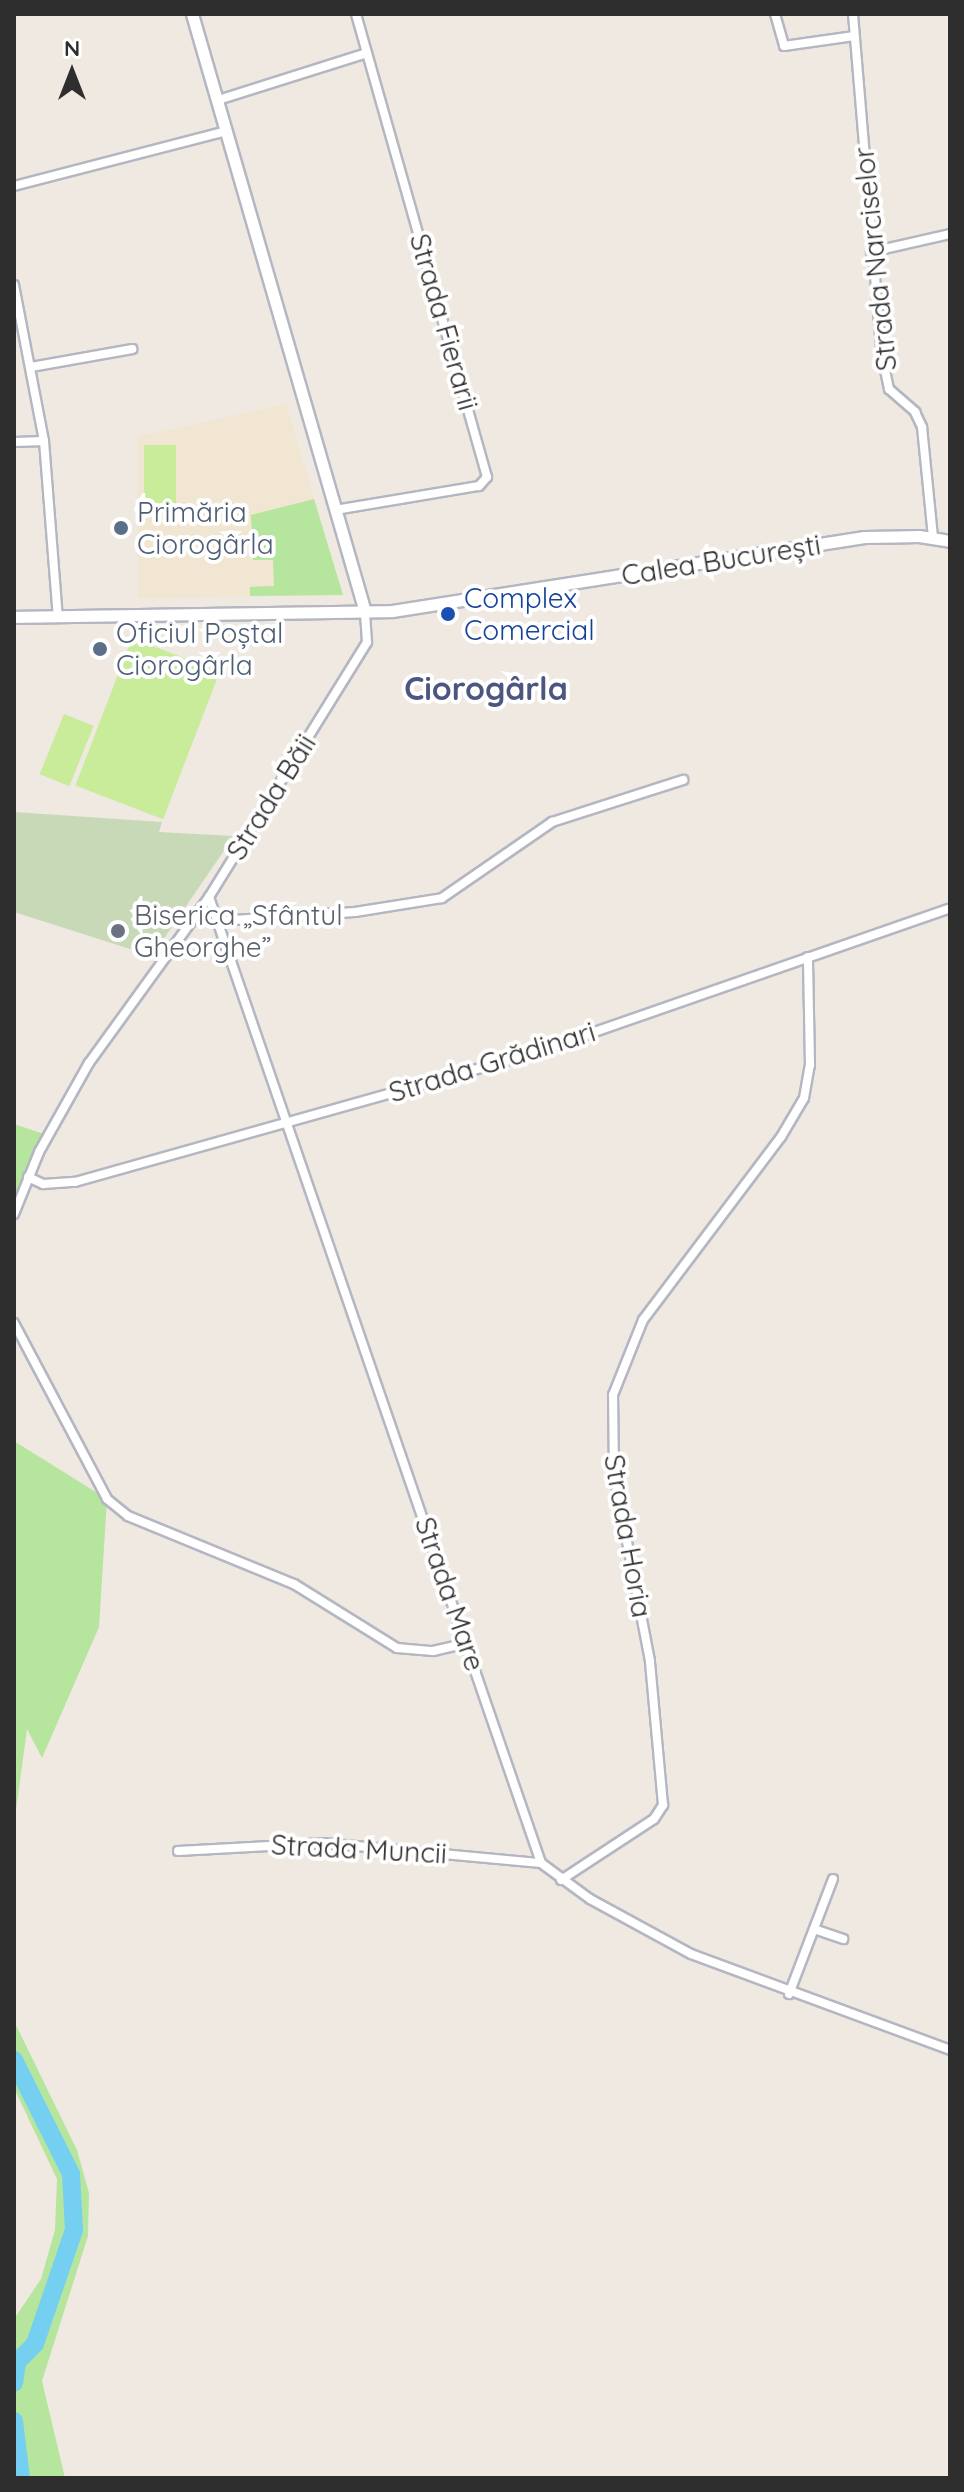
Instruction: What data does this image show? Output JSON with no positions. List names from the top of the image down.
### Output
{
  "streets": {
    "main road": ["Calea București"],
    "street": [
      "Strada Narciselor",
      "Strada Fierarii",
      "Strada Băii",
      "Strada Grădinari",
      "Strada Horia",
      "Strada Mare",
      "Strada Muncii"
    ]
  },
  "crossings": [
    ["Strada Narciselor", "Calea București"],
    ["Calea București", "Strada Băii"],
    ["Strada Băii", "Strada Grădinari"],
    ["Strada Băii", "Strada Mare"],
    ["Strada Grădinari", "Strada Horia"],
    ["Strada Grădinari", "Strada Mare"],
    ["Strada Mare", "Strada Muncii"]
  ],
  "districts": ["Ciorogârla"],
  "places": [
    "Primăria Ciorogârla",
    "Complex Comercial",
    "Oficiul Poștal Ciorogârla",
    "Biserica „Sfântul Gheorghe”"
  ],
  "north": "top"
}
